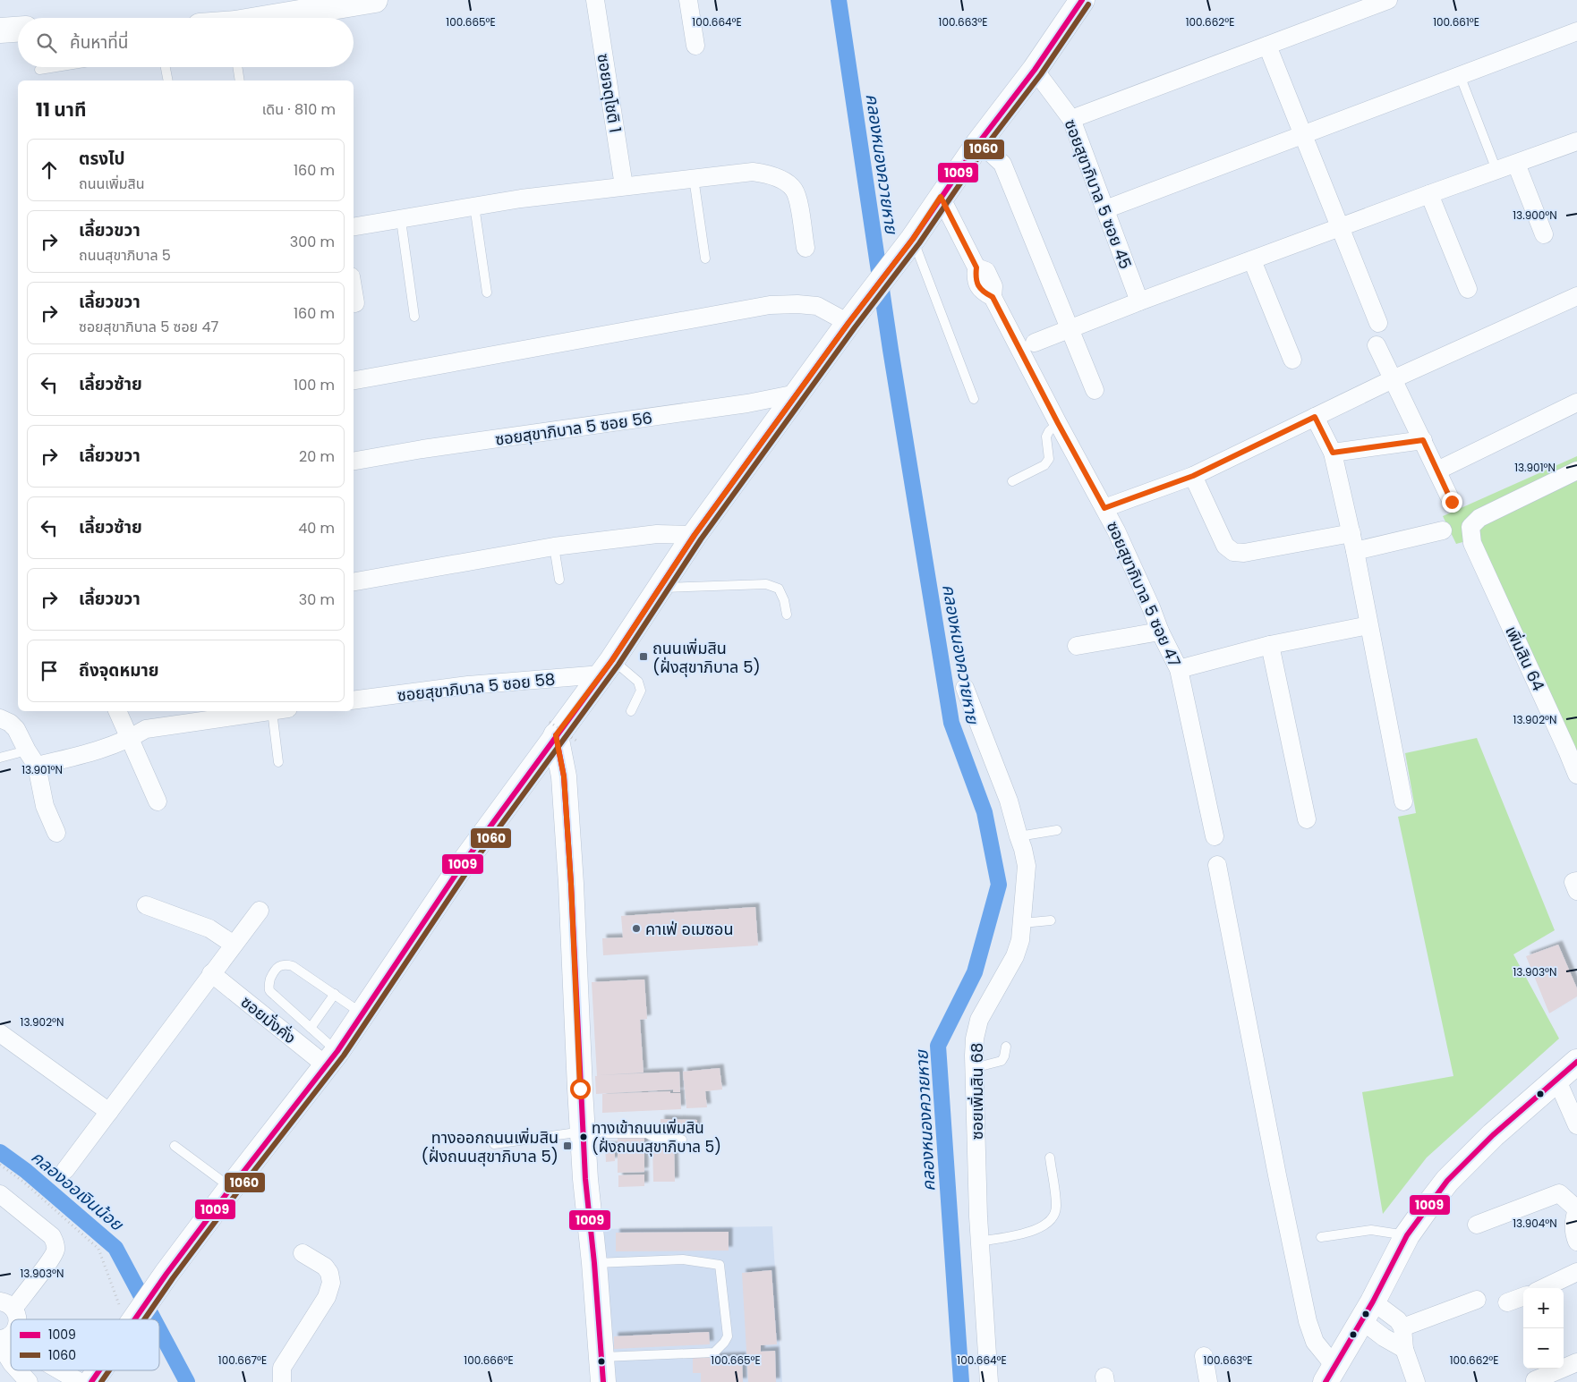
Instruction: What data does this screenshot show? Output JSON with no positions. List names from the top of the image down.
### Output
{
  "streets": {
    "street": [
      "ซอยจตุโชติ 1",
      "ซอยสุขาภิบาล 5 ซอย 45",
      "ซอยสุขาภิบาล 5 ซอย 56",
      "ซอยสุขาภิบาล 5 ซอย 47",
      "เพิ่มสิน 64",
      "ซอยสุขาภิบาล 5 ซอย 58",
      "ซอยมั่งคั่ง",
      "ซอยเพิ่มสิน 68"
    ]
  },
  "water": ["คลองหนองควายหาย", "คลองออเงินน้อย"],
  "places": {
    "transit": ["ถนนเพิ่มสิน (ฝั่งสุขาภิบาล 5)", "ทางออกถนนเพิ่มสิน (ฝั่งถนนสุขาภิบาล 5)"],
    "other": ["คาเฟ่ อเมซอน", "ทางเข้าถนนเพิ่มสิน (ฝั่งถนนสุขาภิบาล 5)"]
  },
  "lines": ["transit line 1009", "transit line 1060"],
  "legend": ["1009", "1060"],
  "page": {
    "search": "ค้นหาที่นี่",
    "heading": ["11 นาที", "เดิน · 810 m"],
    "list": [
      ["ตรงไป", "ถนนเพิ่มสิน", "160 m"],
      ["เลี้ยวขวา", "ถนนสุขาภิบาล 5", "300 m"],
      ["เลี้ยวขวา", "ซอยสุขาภิบาล 5 ซอย 47", "160 m"],
      ["เลี้ยวซ้าย", "100 m"],
      ["เลี้ยวขวา", "20 m"],
      ["เลี้ยวซ้าย", "40 m"],
      ["เลี้ยวขวา", "30 m"],
      "ถึงจุดหมาย"
    ],
    "map_buttons": ["+", "−"]
  },
  "coordinates": [
    "100.665°E",
    "100.664°E",
    "100.663°E",
    "100.662°E",
    "100.661°E",
    "13.900°N",
    "13.901°N",
    "13.902°N",
    "13.903°N",
    "13.904°N",
    "100.667°E",
    "100.666°E"
  ]
}
